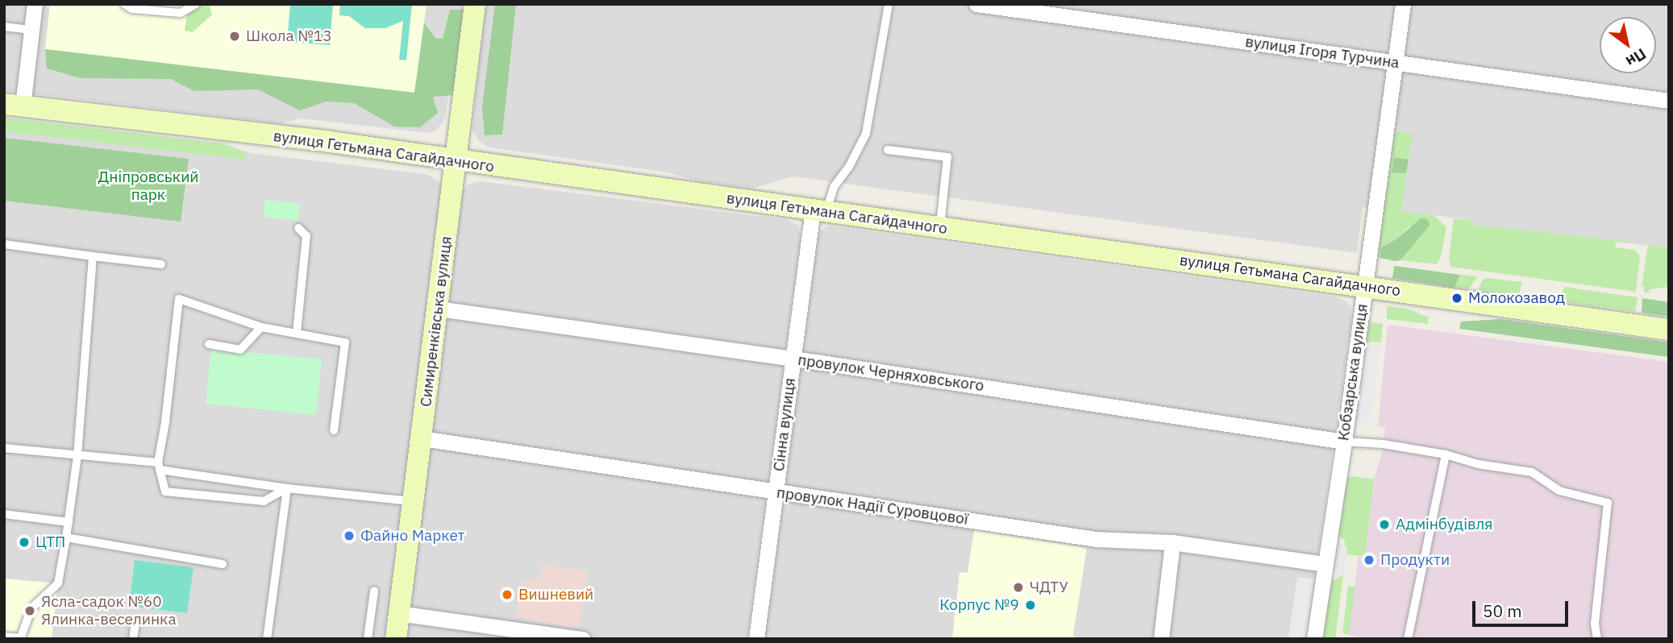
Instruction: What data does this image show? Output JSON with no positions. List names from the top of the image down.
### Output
{
  "streets": {
    "main road": ["вулиця Гетьмана Сагайдачного", "Симиренківська вулиця"],
    "street": [
      "вулиця Ігоря Турчина",
      "Кобзарська вулиця",
      "провулок Черняховського",
      "Сінна вулиця",
      "провулок Надії Суровцової"
    ]
  },
  "crossings": [
    ["вулиця Ігоря Турчина", "Кобзарська вулиця"],
    ["вулиця Гетьмана Сагайдачного", "Симиренківська вулиця"],
    ["вулиця Гетьмана Сагайдачного", "Кобзарська вулиця"],
    ["вулиця Гетьмана Сагайдачного", "Сінна вулиця"],
    ["Симиренківська вулиця", "провулок Черняховського"],
    ["Симиренківська вулиця", "провулок Надії Суровцової"],
    ["Кобзарська вулиця", "провулок Черняховського"],
    ["Кобзарська вулиця", "провулок Надії Суровцової"],
    ["провулок Черняховського", "Сінна вулиця"],
    ["Сінна вулиця", "провулок Надії Суровцової"]
  ],
  "parks": ["Дніпровський парк"],
  "places": [
    "Школа №13",
    "Молокозавод",
    "Адмінбудівля",
    "Файно Маркет",
    "ЦТП",
    "Продукти",
    "ЧДТУ",
    "Вишневий",
    "Корпус №9",
    "Ясла-садок №60 Ялинка-веселинка"
  ],
  "scale_bar": "50 m",
  "north": "bottom right"
}
